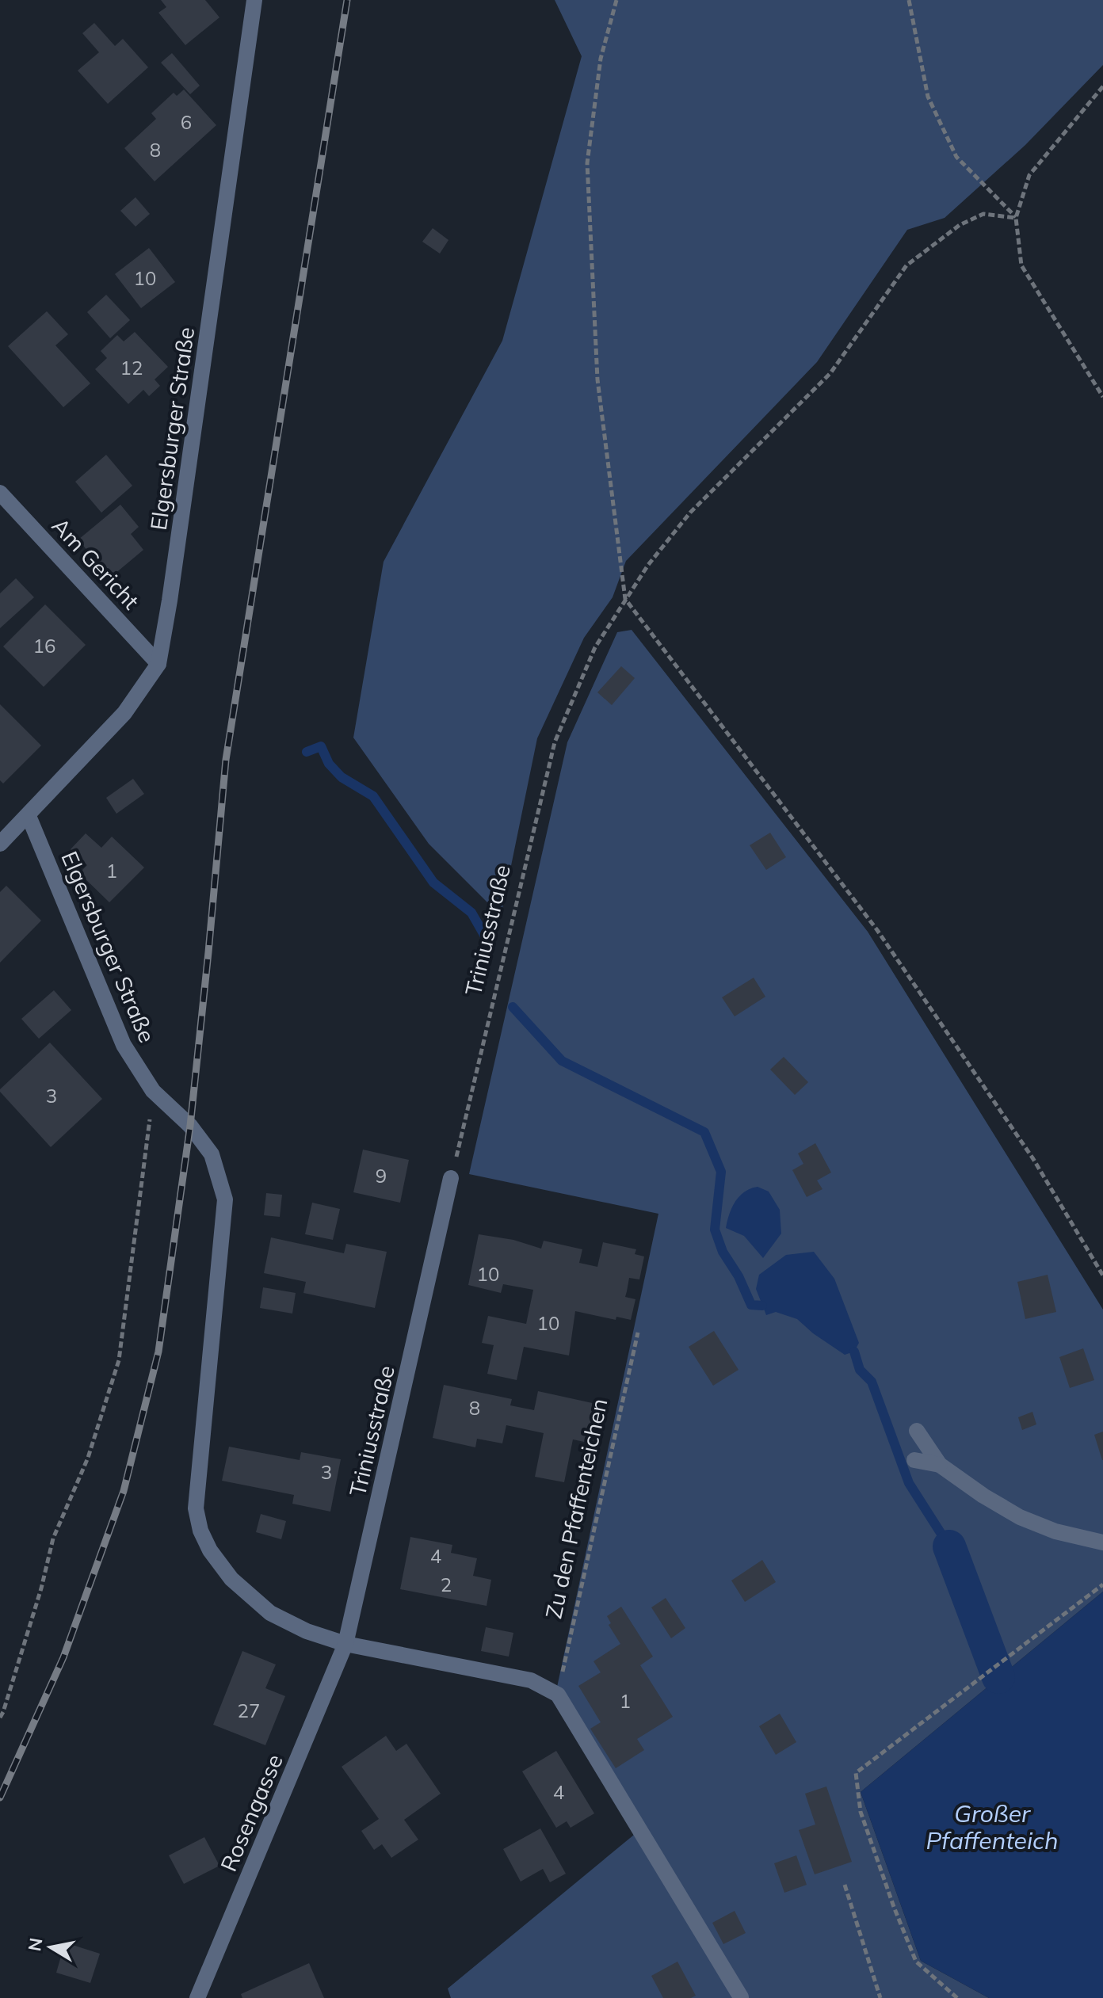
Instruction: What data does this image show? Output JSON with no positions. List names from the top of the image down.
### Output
{
  "streets": {
    "street": [
      "Elgersburger Straße",
      "Am Gericht",
      "Triniusstraße",
      "Rosengasse"
    ],
    "path": ["Zu den Pfaffenteichen"]
  },
  "crossings": [
    ["Elgersburger Straße", "Am Gericht"],
    ["Triniusstraße", "Rosengasse"]
  ],
  "water": ["Großer Pfaffenteich"],
  "house_numbers": [
    "6",
    "8",
    "10",
    "12",
    "16",
    "1",
    "3",
    "9",
    "10",
    "10",
    "8",
    "3",
    "4",
    "2",
    "1",
    "27",
    "4"
  ],
  "north": "left"
}
